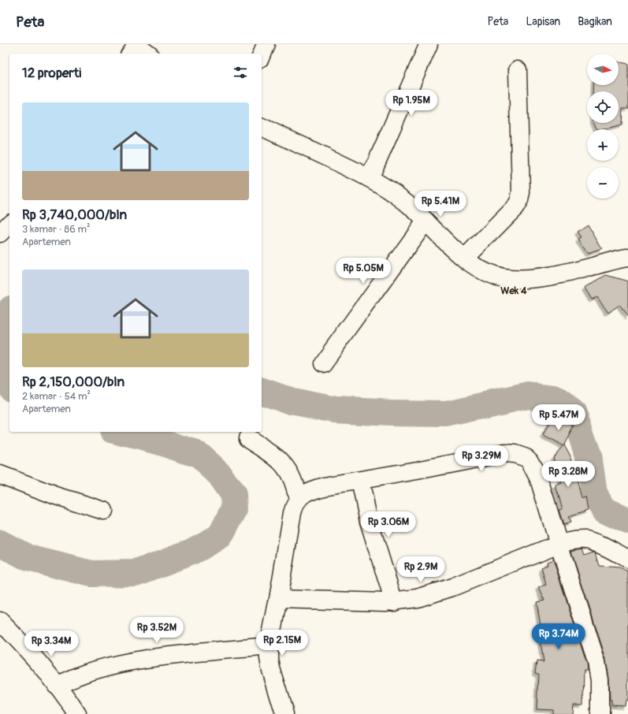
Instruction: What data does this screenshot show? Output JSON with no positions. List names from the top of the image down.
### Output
{
  "districts": ["Wek 4"],
  "north": "right",
  "page": {
    "header": "Peta",
    "nav": ["Peta", "Lapisan", "Bagikan"],
    "map_buttons": ["+", "−"],
    "heading": "12 properti",
    "price": [
      "Rp 1.95M",
      "Rp 5.41M",
      "Rp 5.05M",
      "Rp 5.47M",
      "Rp 3.29M",
      "Rp 3.28M",
      "Rp 3.06M",
      "Rp 2.9M",
      "Rp 3.52M",
      "Rp 3.74M",
      "Rp 2.15M",
      "Rp 3.34M"
    ],
    "list": [
      {
        "name": "Rp 3,740,000/bln",
        "note": "3 kamar · 86 m² · Apartemen"
      },
      {
        "name": "Rp 2,150,000/bln",
        "note": "2 kamar · 54 m² · Apartemen"
      }
    ]
  }
}
